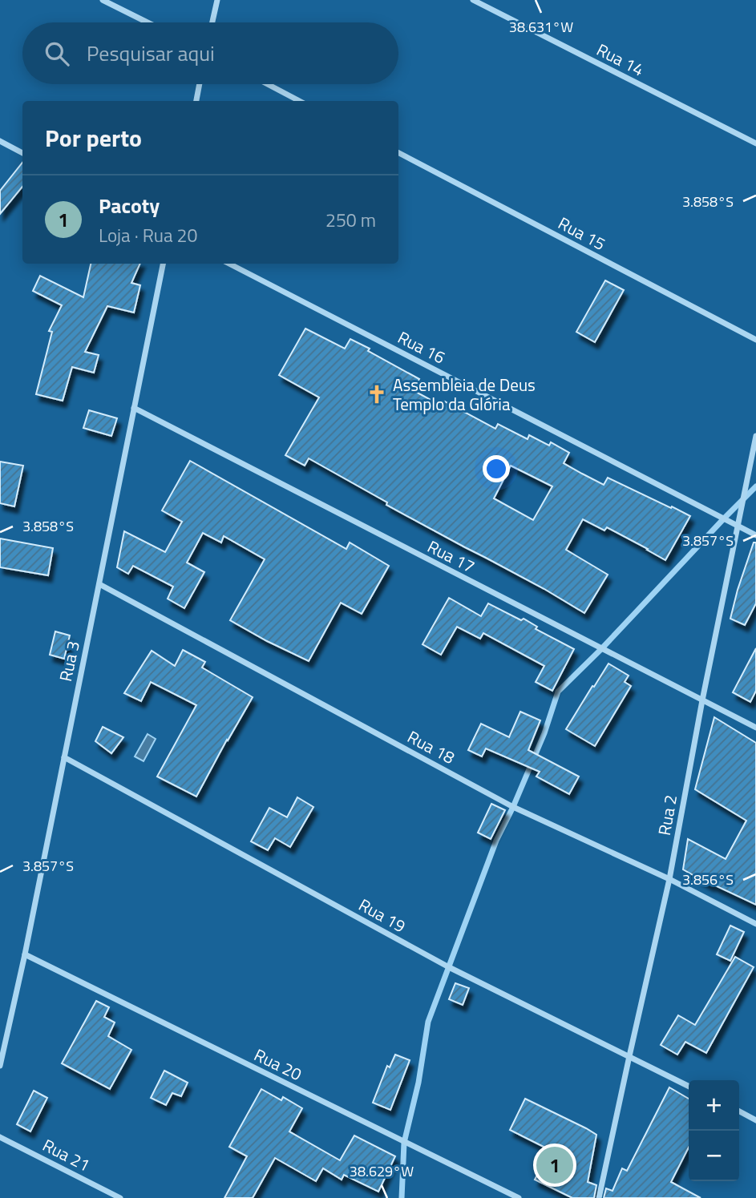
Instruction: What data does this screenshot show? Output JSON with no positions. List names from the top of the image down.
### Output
{
  "streets": {
    "street": [
      "Rua 14",
      "Rua 15",
      "Rua 16",
      "Rua 17",
      "Rua 3",
      "Rua 18",
      "Rua 2",
      "Rua 19",
      "Rua 20",
      "Rua 21"
    ]
  },
  "crossings": [
    ["Rua 16", "Rua 2"],
    ["Rua 17", "Rua 3"],
    ["Rua 17", "Rua 2"],
    ["Rua 3", "Rua 18"],
    ["Rua 3", "Rua 19"],
    ["Rua 3", "Rua 20"],
    ["Rua 18", "Rua 2"],
    ["Rua 2", "Rua 19"]
  ],
  "places": {
    "church": ["Assembleia de Deus Templo da Glória"]
  },
  "page": {
    "search": "Pesquisar aqui",
    "heading": "Por perto",
    "list": [
      {
        "mark": "1",
        "name": "Pacoty",
        "note": "Loja · Rua 20",
        "value": "250 m"
      }
    ],
    "map_buttons": ["+", "−"],
    "pins": "1"
  },
  "coordinates": [
    "38.631°W",
    "3.858°S",
    "3.857°S",
    "3.856°S",
    "38.629°W"
  ]
}
